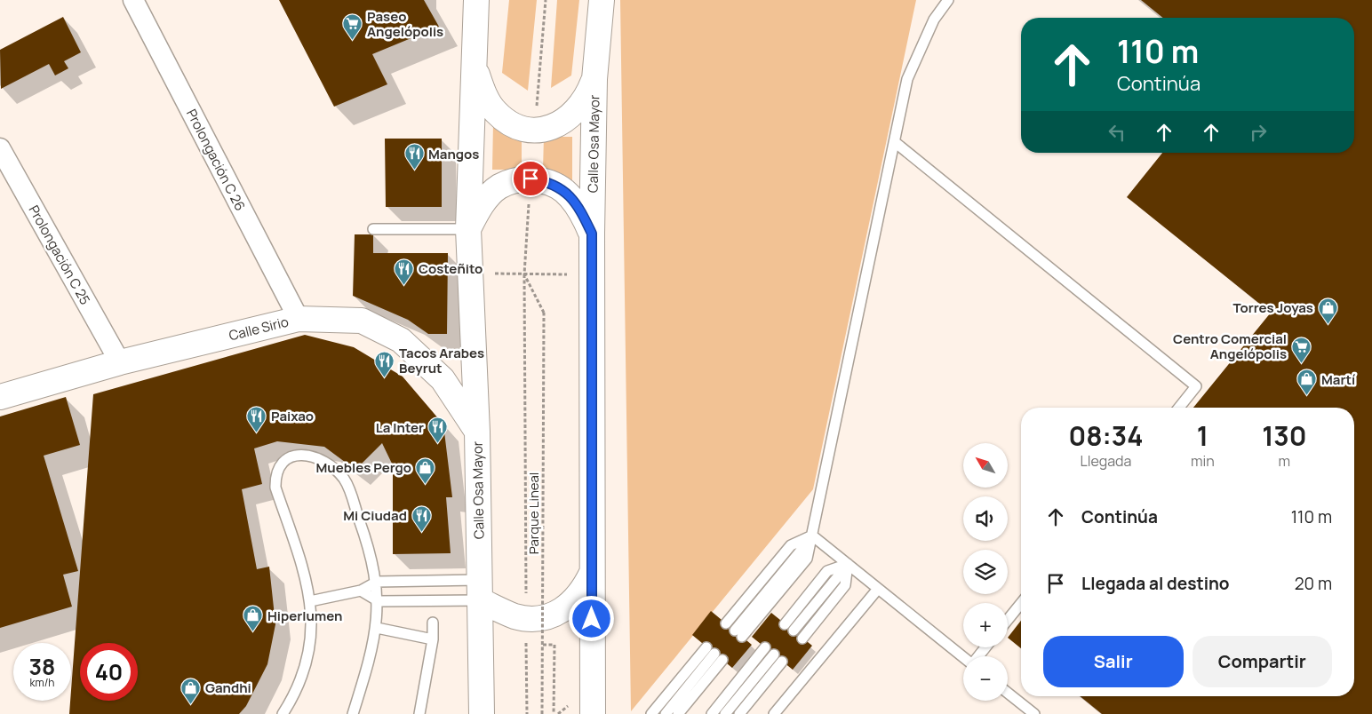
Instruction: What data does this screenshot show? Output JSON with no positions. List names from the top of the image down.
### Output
{
  "streets": {
    "street": [
      "Calle Osa Mayor",
      "Prolongación C 26",
      "Prolongación C 25",
      "Calle Sirio"
    ],
    "path": ["Parque Lineal"]
  },
  "crossings": [
    ["Calle Osa Mayor", "Calle Sirio"],
    ["Prolongación C 26", "Calle Sirio"],
    ["Prolongación C 25", "Calle Sirio"]
  ],
  "places": {
    "supermarket": ["Paseo Angelópolis", "Centro Comercial Angelópolis"],
    "restaurant": [
      "Mangos",
      "Costeñito",
      "Tacos Arabes Beyrut",
      "Paixao",
      "La Inter",
      "Mi Ciudad"
    ],
    "shop": [
      "Torres Joyas",
      "Martí",
      "Muebles Pergo",
      "Hiperlumen",
      "Gandhi"
    ]
  },
  "north": "top left",
  "page": {
    "turn": ["110 m", "Continúa"],
    "eta": [
      "08:34",
      "Llegada",
      "1",
      "min",
      "130",
      "m"
    ],
    "map_buttons": ["+", "−"],
    "list": [
      {
        "name": "Continúa",
        "value": "110 m"
      },
      {
        "name": "Llegada al destino",
        "value": "20 m"
      }
    ],
    "buttons": ["Salir", "Compartir"],
    "speed": "38 km/h",
    "limit": "40"
  }
}
